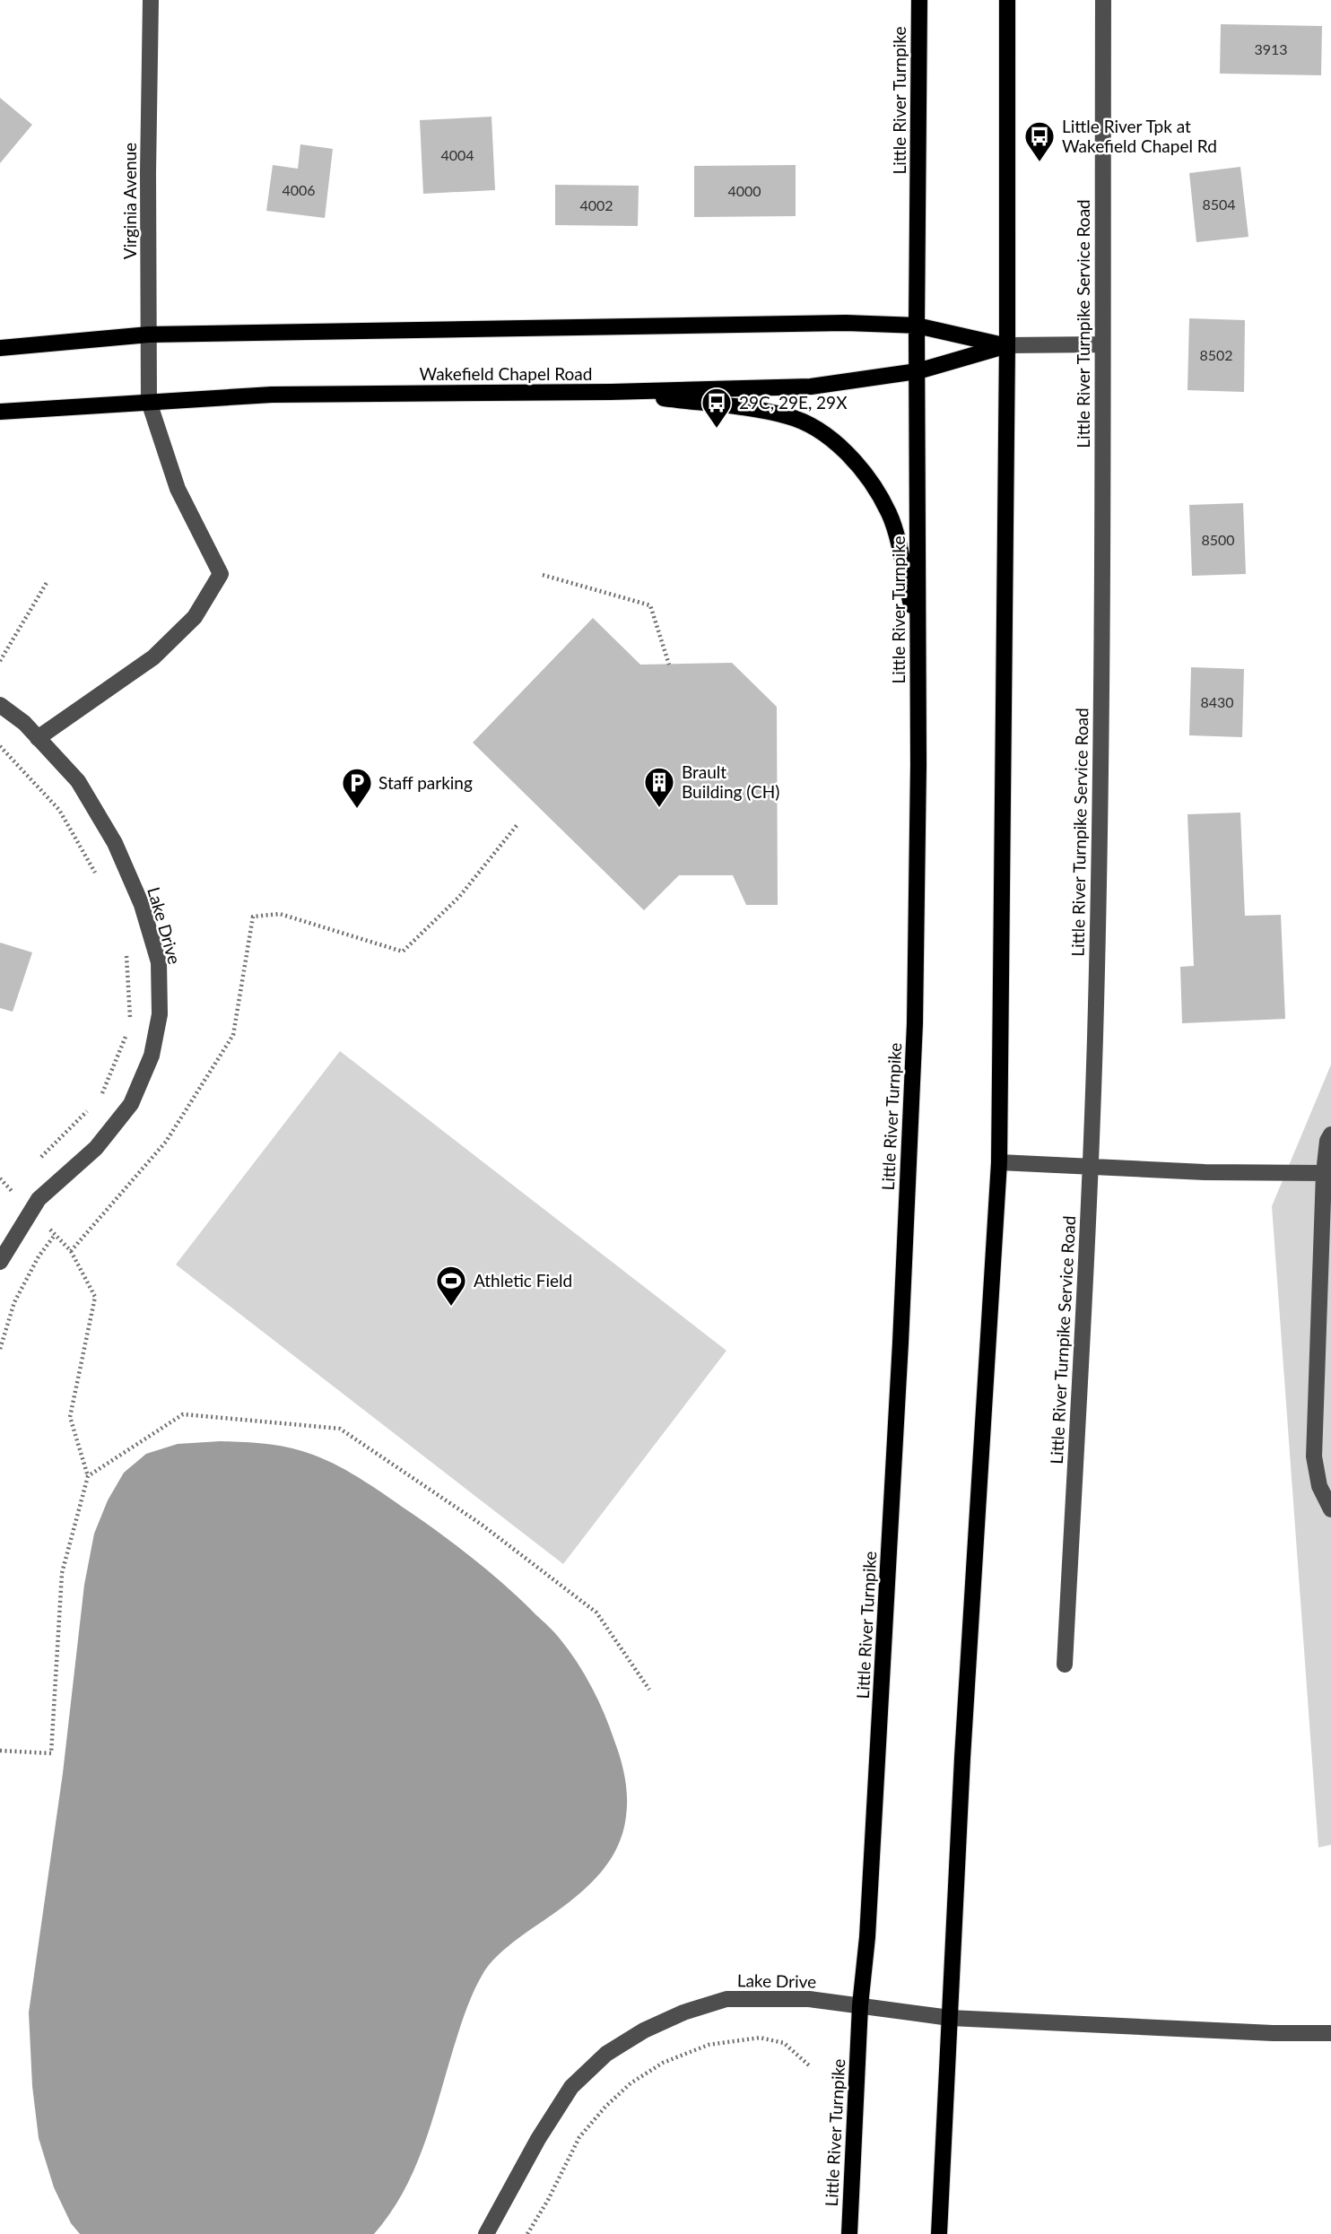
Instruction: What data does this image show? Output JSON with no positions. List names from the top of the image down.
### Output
{
  "streets": {
    "main road": ["Little River Turnpike", "Wakefield Chapel Road"],
    "street": ["Virginia Avenue", "Little River Turnpike Service Road", "Lake Drive"]
  },
  "crossings": [
    ["Little River Turnpike", "Wakefield Chapel Road"],
    ["Little River Turnpike", "Lake Drive"],
    ["Virginia Avenue", "Wakefield Chapel Road"],
    ["Virginia Avenue", "Lake Drive"],
    ["Little River Turnpike Service Road", "Wakefield Chapel Road"]
  ],
  "places": {
    "bus stop": ["Little River Tpk at Wakefield Chapel Rd", "29C, 29E, 29X"],
    "building": ["Brault Building (CH)"],
    "parking": ["Staff parking"],
    "sports": ["Athletic Field"]
  },
  "house_numbers": [
    "3913",
    "4004",
    "4006",
    "4000",
    "8504",
    "4002",
    "8502",
    "8500",
    "8430"
  ]
}
